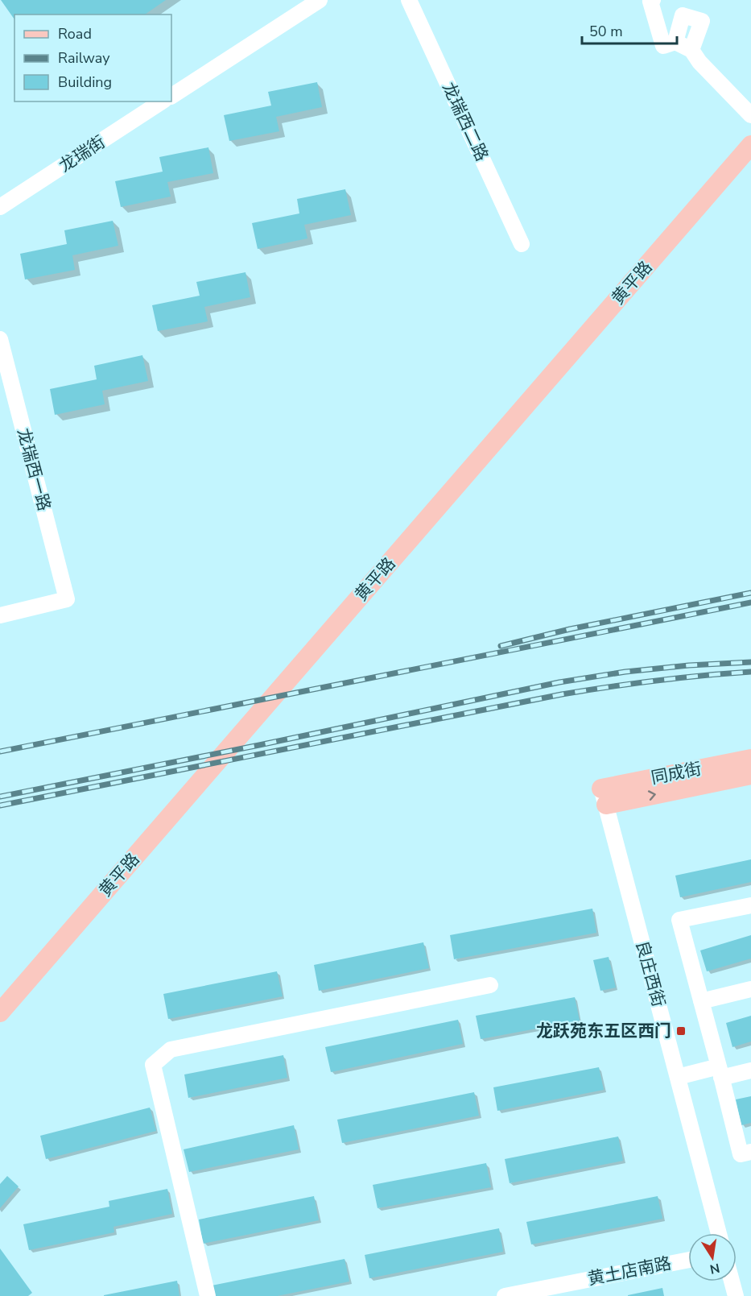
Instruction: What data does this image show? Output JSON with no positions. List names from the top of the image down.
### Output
{
  "streets": {
    "main road": ["黄平路", "同成街"],
    "street": [
      "龙瑞西二路",
      "龙瑞街",
      "龙瑞西一路",
      "良庄西街",
      "黄土店南路"
    ]
  },
  "crossings": [
    ["同成街", "良庄西街"]
  ],
  "places": {
    "transit": ["龙跃苑东五区西门"]
  },
  "legend": ["Road", "Railway", "Building"],
  "scale_bar": "50 m",
  "north": "bottom"
}
